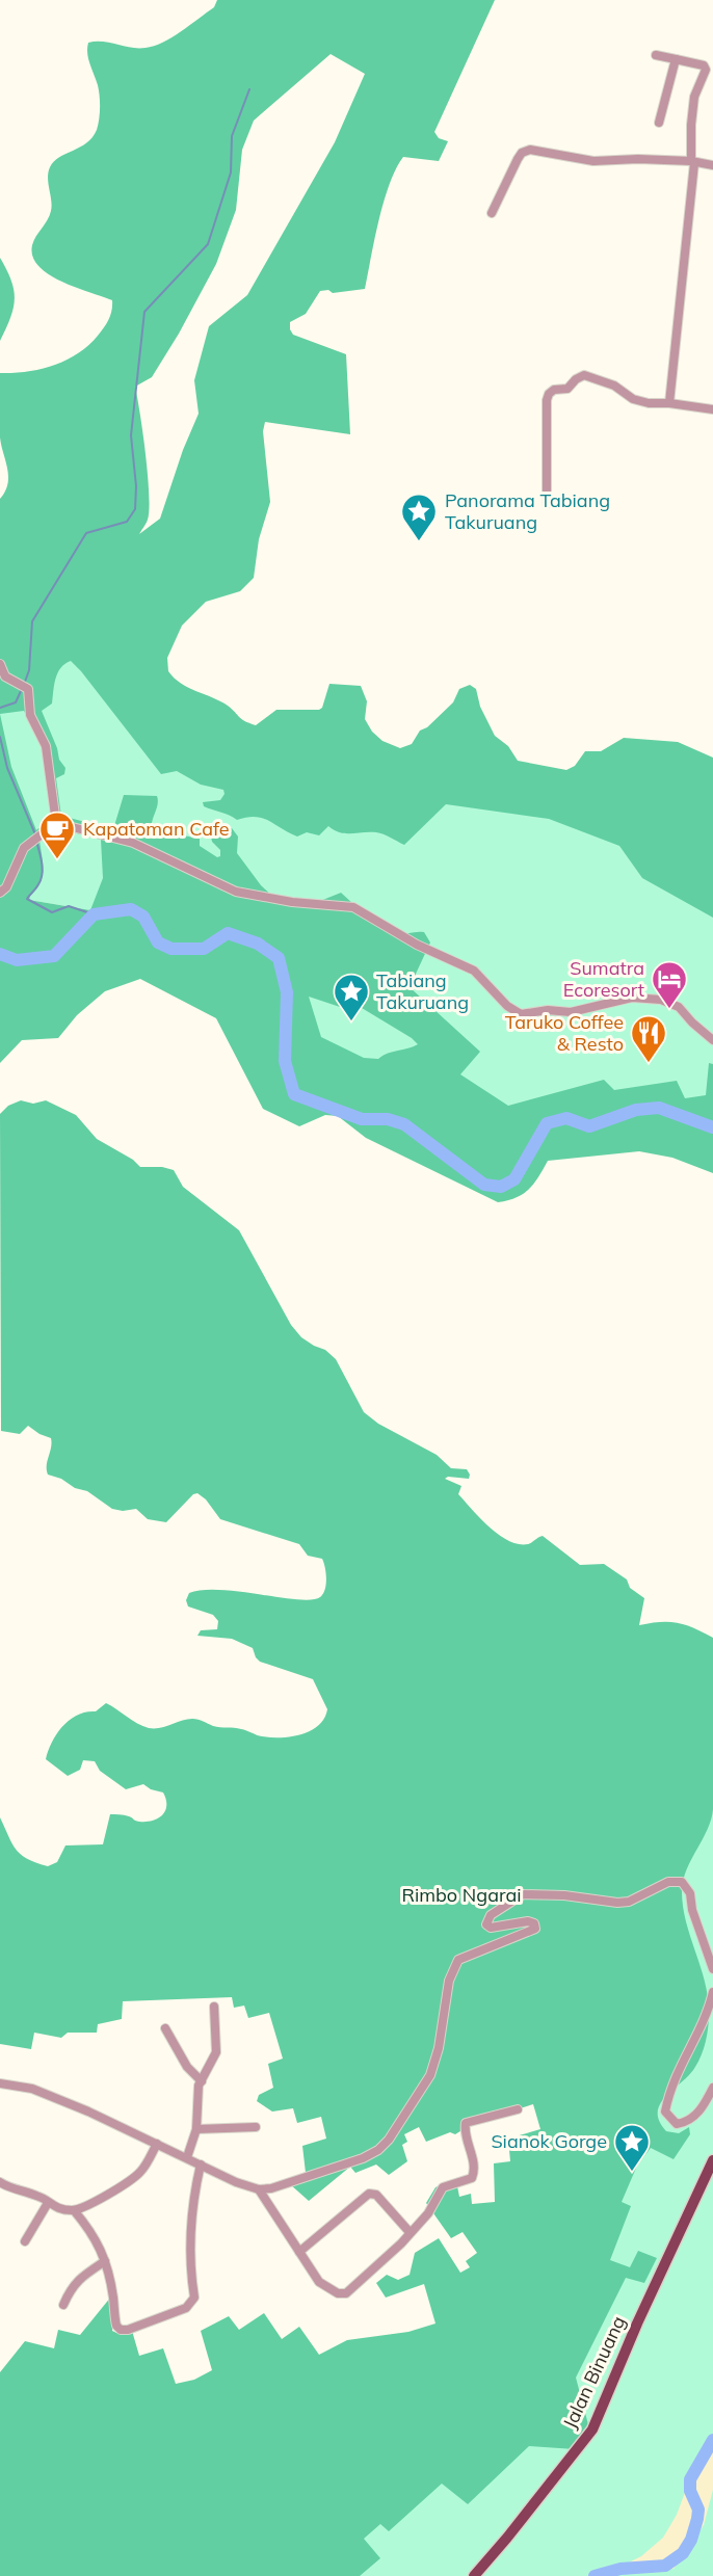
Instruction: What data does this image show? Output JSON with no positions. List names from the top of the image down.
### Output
{
  "streets": {
    "main road": ["Jalan Binuang"]
  },
  "parks": ["Rimbo Ngarai"],
  "places": {
    "place": ["Panorama Tabiang Takuruang", "Tabiang Takuruang", "Sianok Gorge"],
    "cafe": ["Kapatoman Cafe"],
    "hotel": ["Sumatra Ecoresort"],
    "restaurant": ["Taruko Coffee & Resto"]
  }
}
